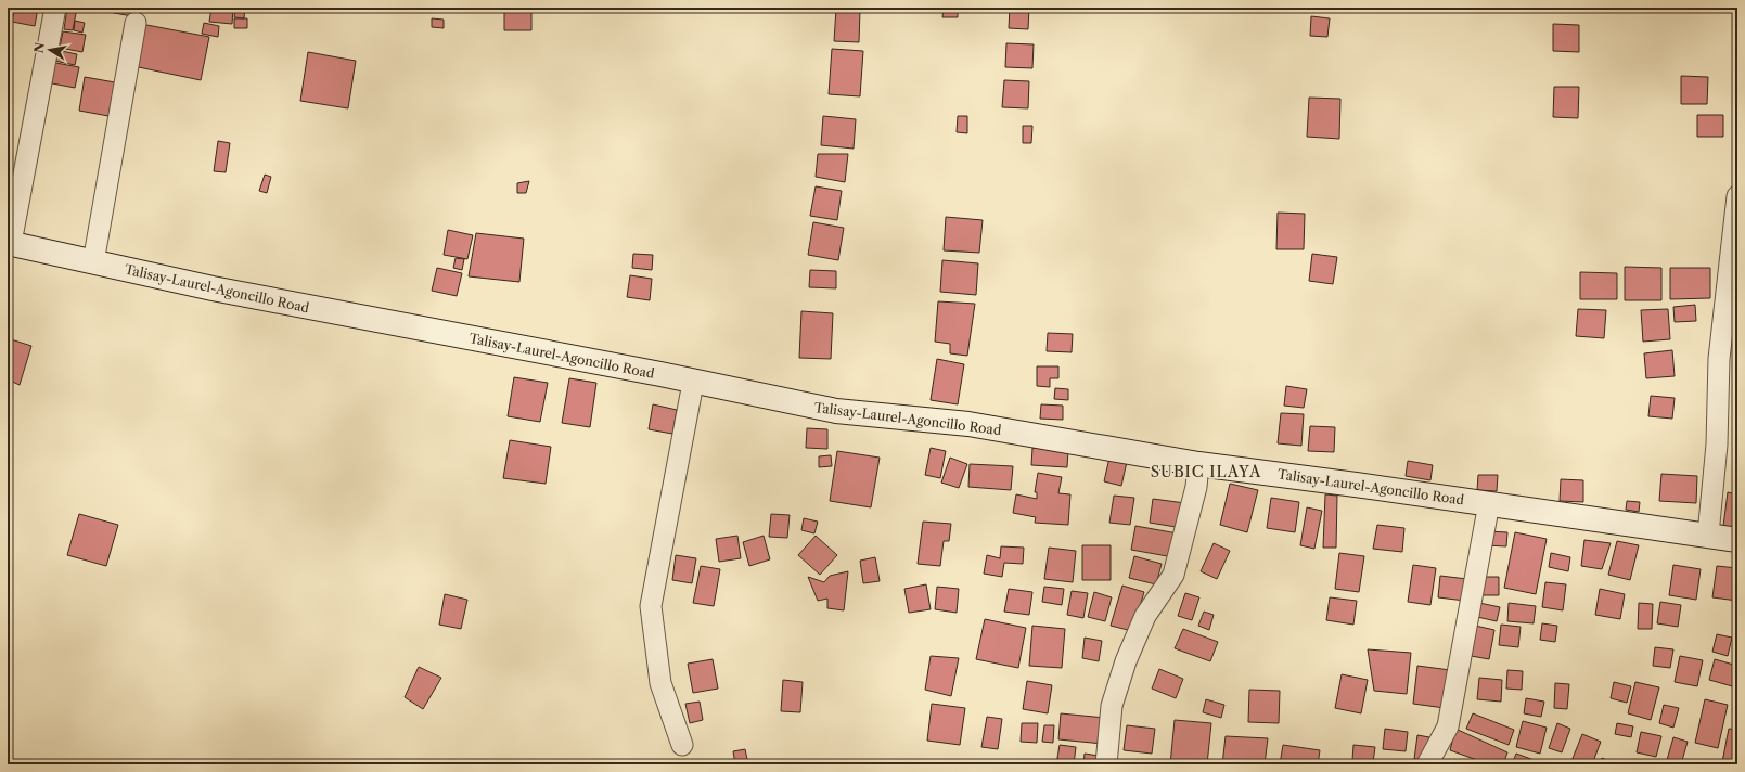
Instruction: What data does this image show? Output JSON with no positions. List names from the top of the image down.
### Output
{
  "streets": {
    "main road": ["Talisay-Laurel-Agoncillo Road"]
  },
  "districts": ["SUBIC ILAYA"],
  "north": "left"
}
